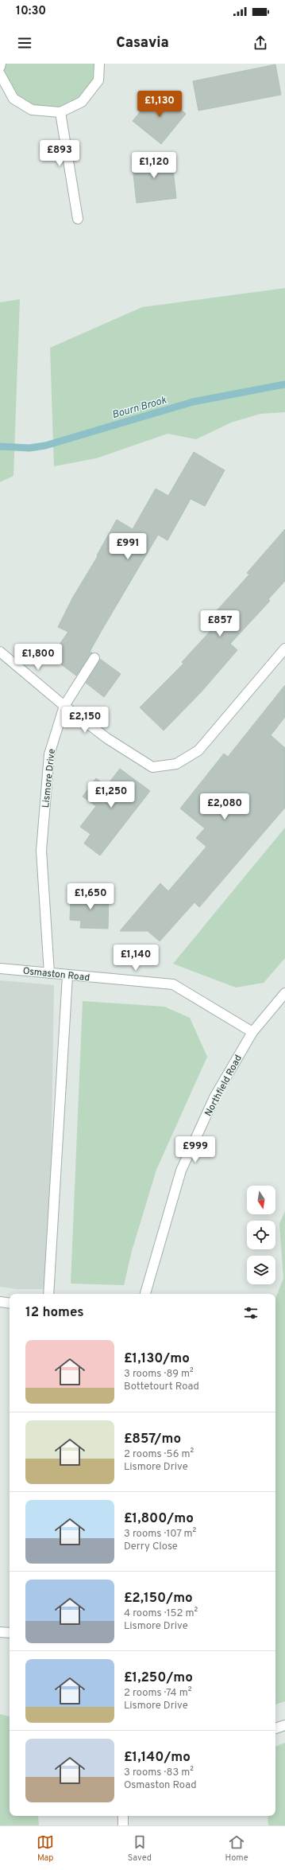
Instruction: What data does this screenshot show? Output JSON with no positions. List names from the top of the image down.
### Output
{
  "streets": {
    "street": ["Lismore Drive", "Osmaston Road", "Northfield Road"]
  },
  "crossings": [
    ["Lismore Drive", "Osmaston Road"],
    ["Osmaston Road", "Northfield Road"]
  ],
  "water": ["Bourn Brook"],
  "north": "bottom",
  "page": {
    "status": "10:30",
    "header": "Casavia",
    "price": [
      "£1,130",
      "£893",
      "£1,120",
      "£991",
      "£857",
      "£1,800",
      "£2,150",
      "£1,250",
      "£2,080",
      "£1,650",
      "£1,140",
      "£999"
    ],
    "heading": "12 homes",
    "list": [
      {
        "name": "£1,130/mo",
        "note": "3 rooms · 89 m² · Bottetourt Road"
      },
      {
        "name": "£857/mo",
        "note": "2 rooms · 56 m² · Lismore Drive"
      },
      {
        "name": "£1,800/mo",
        "note": "3 rooms · 107 m² · Derry Close"
      },
      {
        "name": "£2,150/mo",
        "note": "4 rooms · 152 m² · Lismore Drive"
      },
      {
        "name": "£1,250/mo",
        "note": "2 rooms · 74 m² · Lismore Drive"
      },
      {
        "name": "£1,140/mo",
        "note": "3 rooms · 83 m² · Osmaston Road"
      }
    ],
    "tabs": ["Map", "Saved", "Home"]
  }
}
